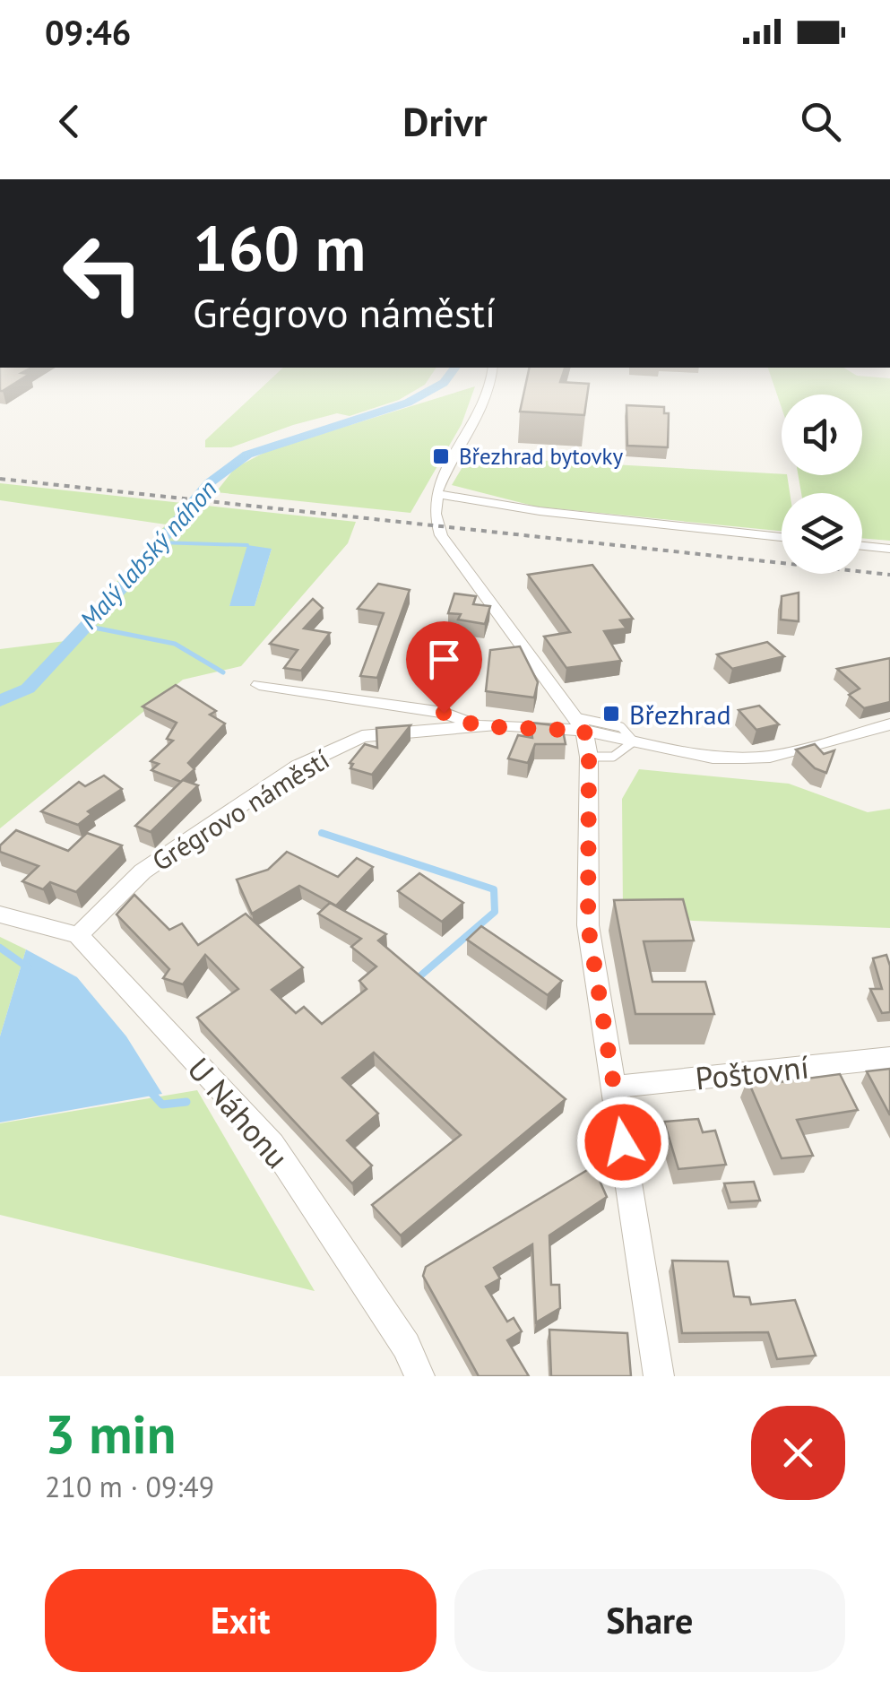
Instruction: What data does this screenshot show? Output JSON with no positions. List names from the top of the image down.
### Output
{
  "streets": {
    "street": ["Grégrovo náměstí", "Poštovní", "U Náhonu"]
  },
  "crossings": [
    ["Grégrovo náměstí", "U Náhonu"]
  ],
  "water": ["Malý labský náhon"],
  "places": {
    "transit": ["Březhrad bytovky", "Březhrad"]
  },
  "page": {
    "status": "09:46",
    "header": "Drivr",
    "turn": ["160 m", "Grégrovo náměstí"],
    "heading": ["3 min", "210 m · 09:49"],
    "buttons": ["Exit", "Share"]
  }
}
